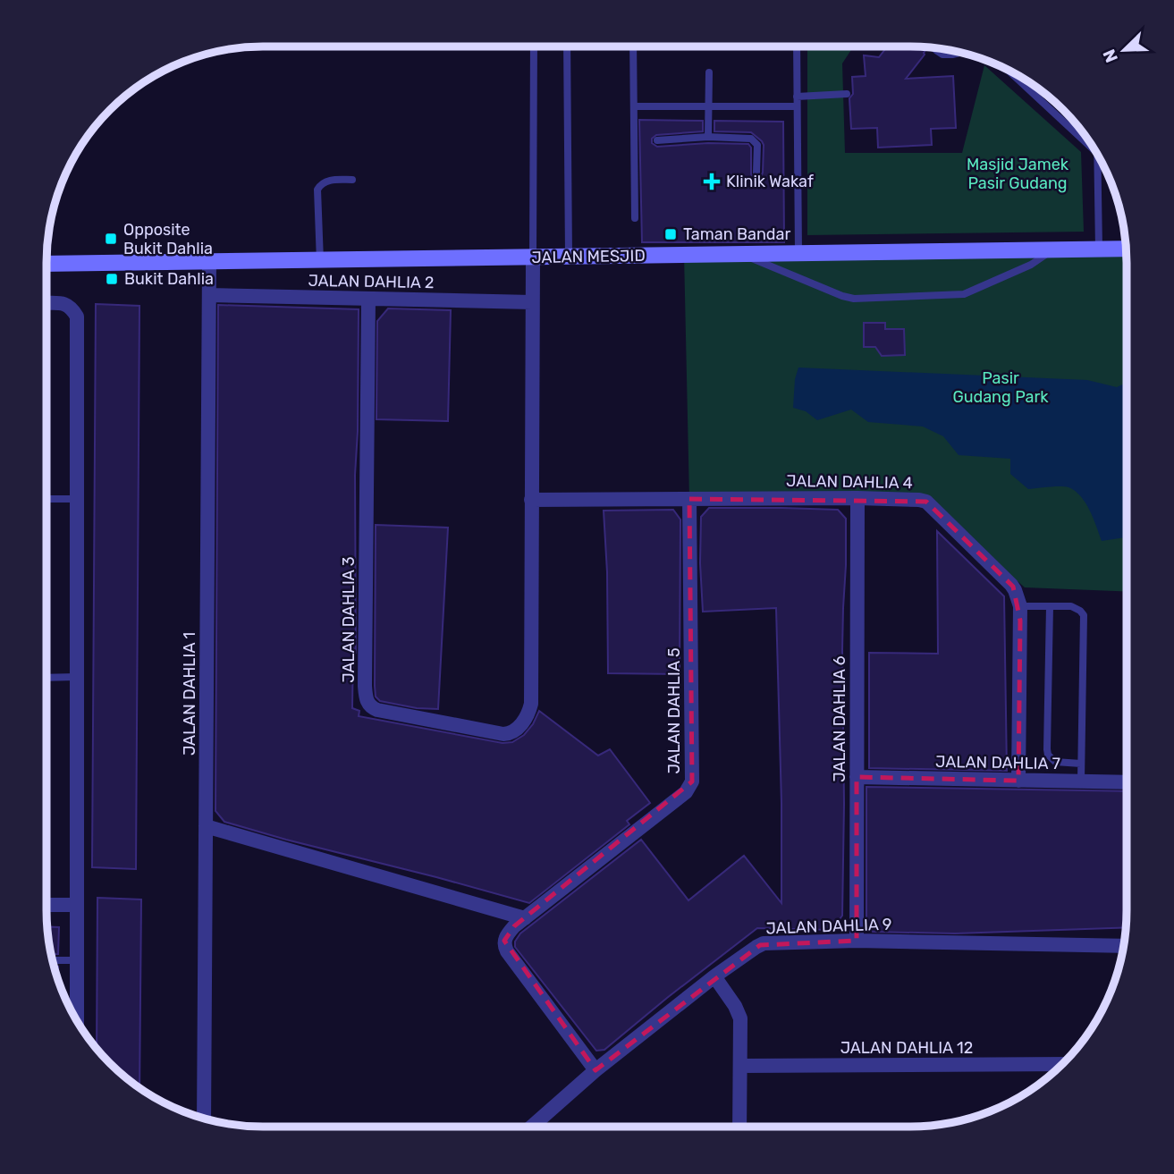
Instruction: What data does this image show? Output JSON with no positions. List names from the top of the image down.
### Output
{
  "streets": {
    "main road": ["JALAN MESJID"],
    "street": [
      "JALAN DAHLIA 2",
      "JALAN DAHLIA 4",
      "JALAN DAHLIA 3",
      "JALAN DAHLIA 1",
      "JALAN DAHLIA 5",
      "JALAN DAHLIA 6",
      "JALAN DAHLIA 7",
      "JALAN DAHLIA 9",
      "JALAN DAHLIA 12"
    ]
  },
  "crossings": [
    ["JALAN MESJID", "JALAN DAHLIA 1"],
    ["JALAN DAHLIA 2", "JALAN DAHLIA 3"],
    ["JALAN DAHLIA 2", "JALAN DAHLIA 1"],
    ["JALAN DAHLIA 4", "JALAN DAHLIA 3"],
    ["JALAN DAHLIA 4", "JALAN DAHLIA 5"],
    ["JALAN DAHLIA 4", "JALAN DAHLIA 6"],
    ["JALAN DAHLIA 4", "JALAN DAHLIA 7"],
    ["JALAN DAHLIA 5", "JALAN DAHLIA 9"],
    ["JALAN DAHLIA 6", "JALAN DAHLIA 7"],
    ["JALAN DAHLIA 6", "JALAN DAHLIA 9"]
  ],
  "parks": ["Masjid Jamek Pasir Gudang", "Pasir Gudang Park"],
  "places": {
    "health": ["Klinik Wakaf"],
    "transit": ["Taman Bandar", "Opposite Bukit Dahlia", "Bukit Dahlia"]
  },
  "north": "bottom left"
}
